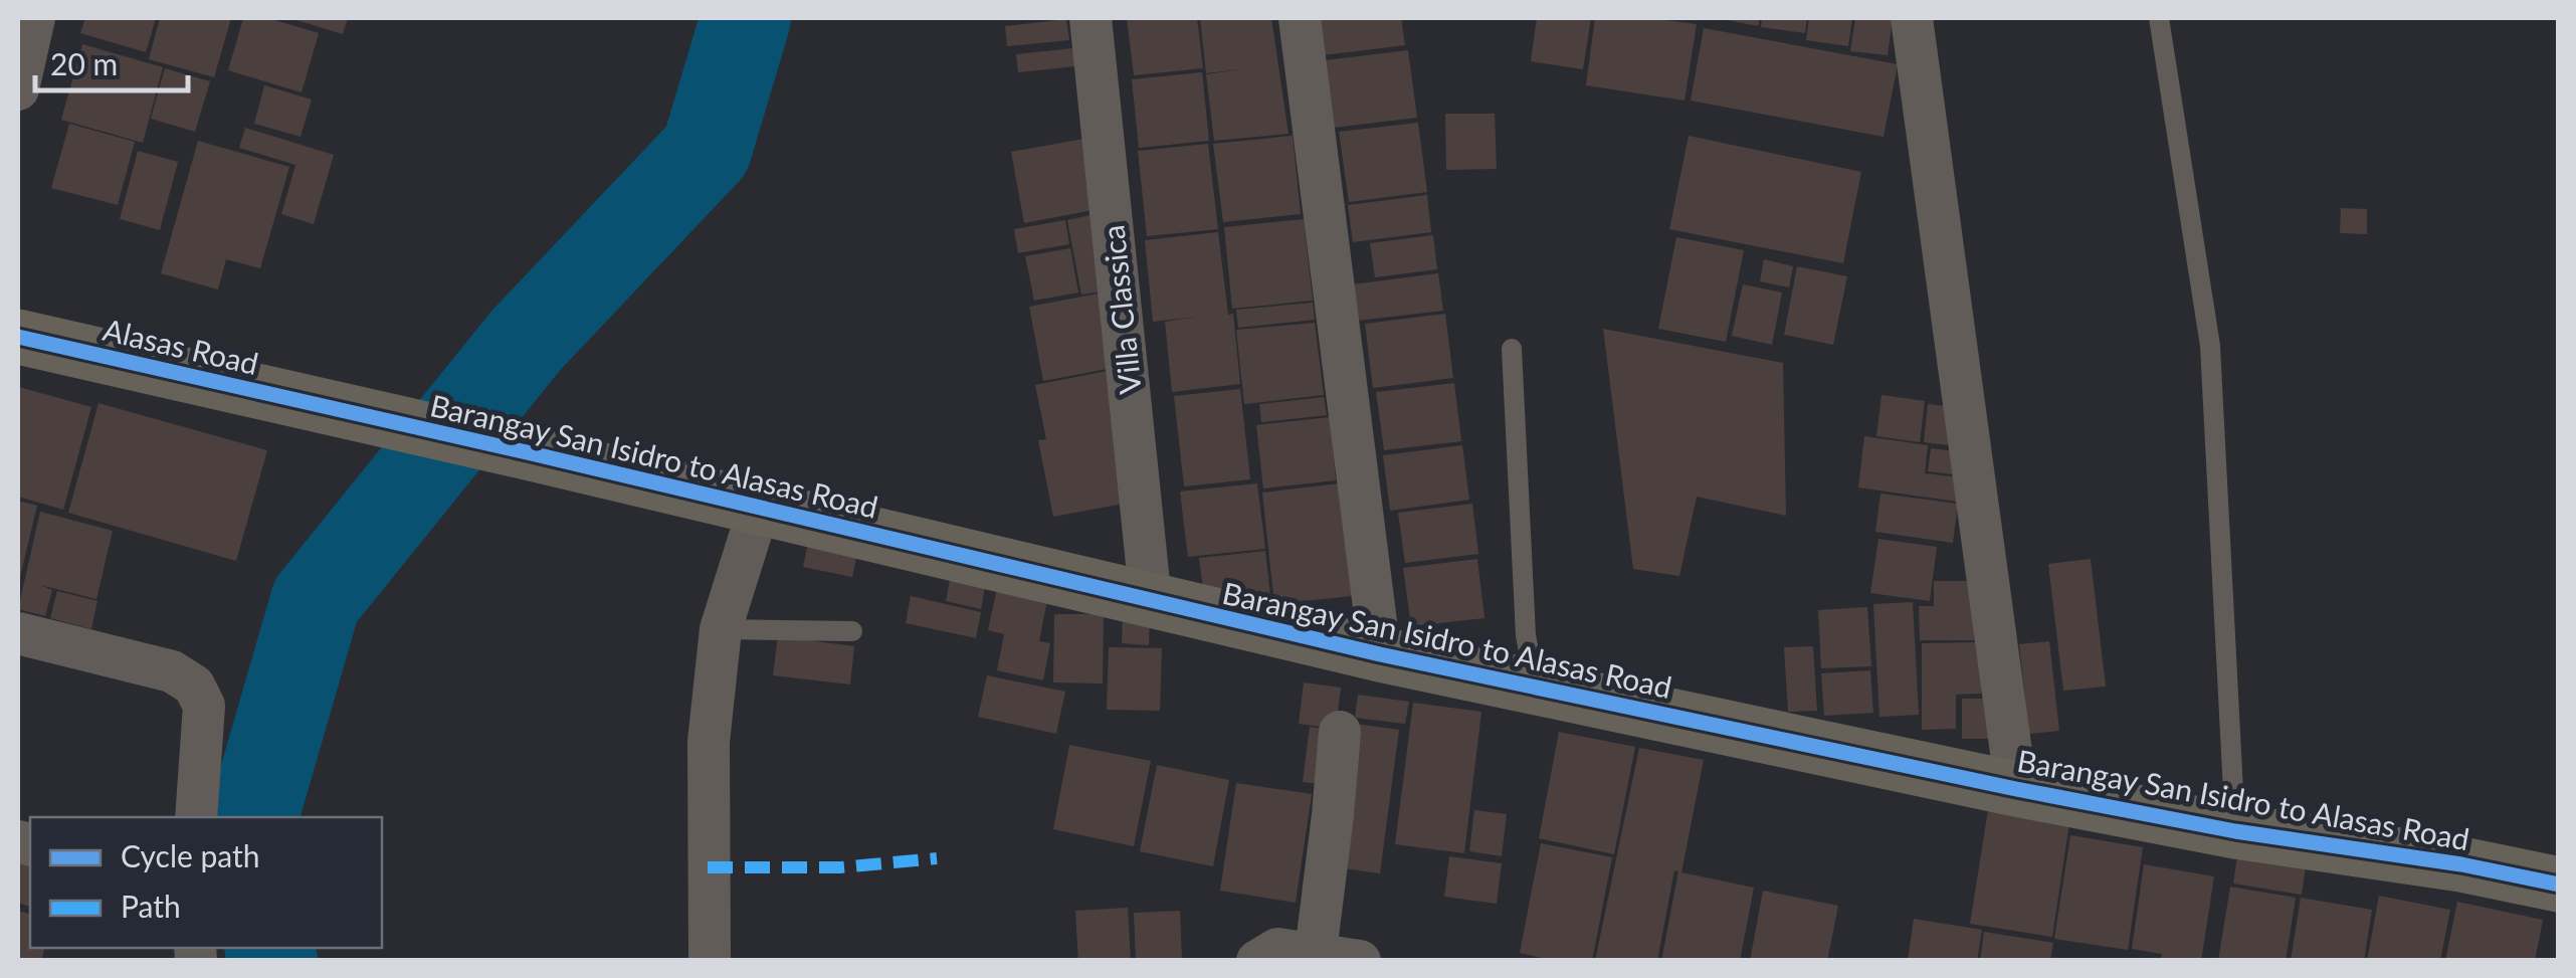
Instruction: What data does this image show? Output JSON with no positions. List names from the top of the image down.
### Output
{
  "streets": {
    "street": ["Villa Classica", "Alasas Road", "Barangay San Isidro to Alasas Road"]
  },
  "crossings": [
    ["Villa Classica", "Barangay San Isidro to Alasas Road"],
    ["Alasas Road", "Barangay San Isidro to Alasas Road"]
  ],
  "legend": ["Cycle path", "Path"],
  "scale_bar": "20 m"
}
